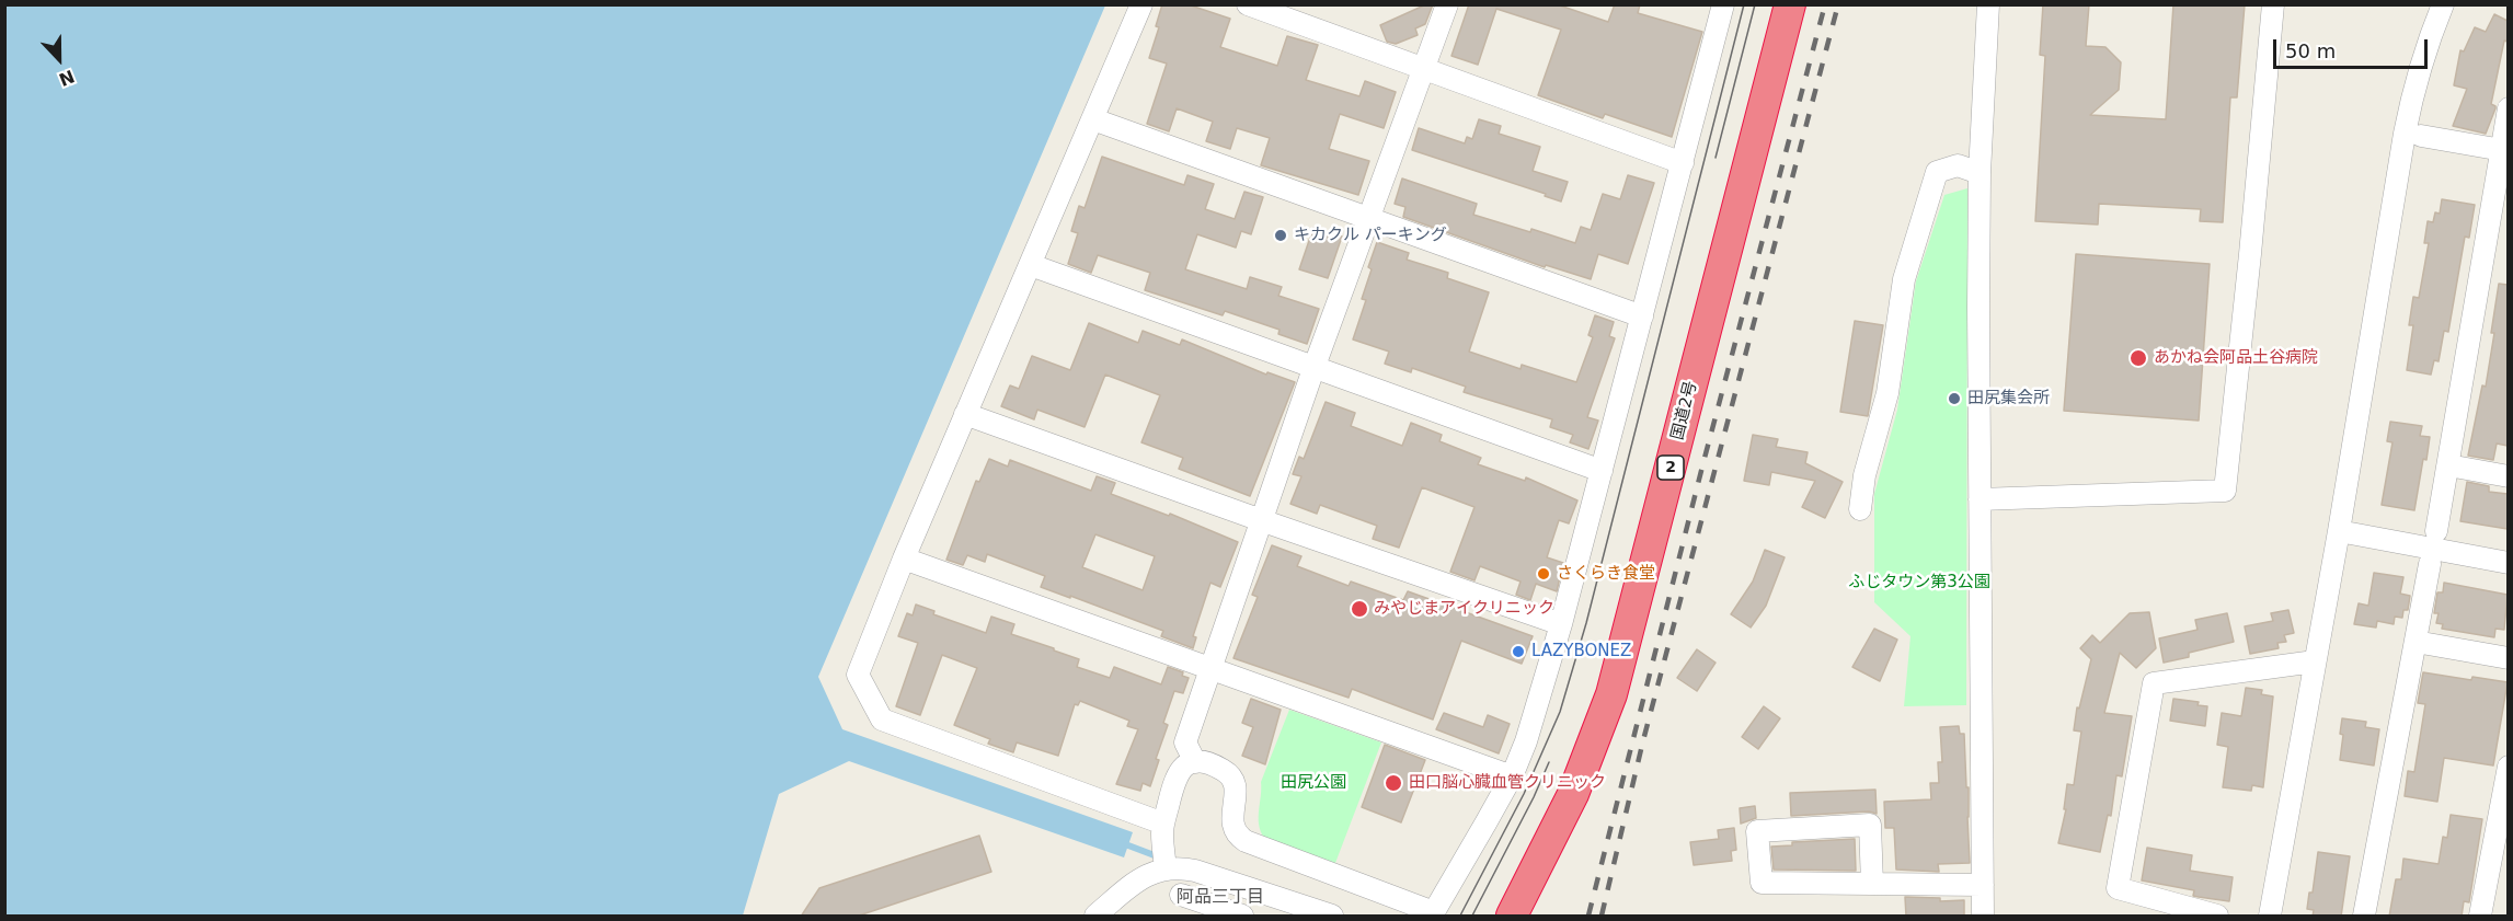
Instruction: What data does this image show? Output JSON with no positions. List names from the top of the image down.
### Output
{
  "streets": {
    "highway": ["国道2号", "2"]
  },
  "districts": ["阿品三丁目"],
  "parks": ["ふじタウン第3公園", "田尻公園"],
  "places": [
    "キカクル パーキング",
    "あかね会阿品土谷病院",
    "田尻集会所",
    "さくらき食堂",
    "みやじまアイクリニック",
    "LAZYBONEZ",
    "田口脳心臓血管クリニック"
  ],
  "scale_bar": "50 m",
  "north": "bottom"
}
